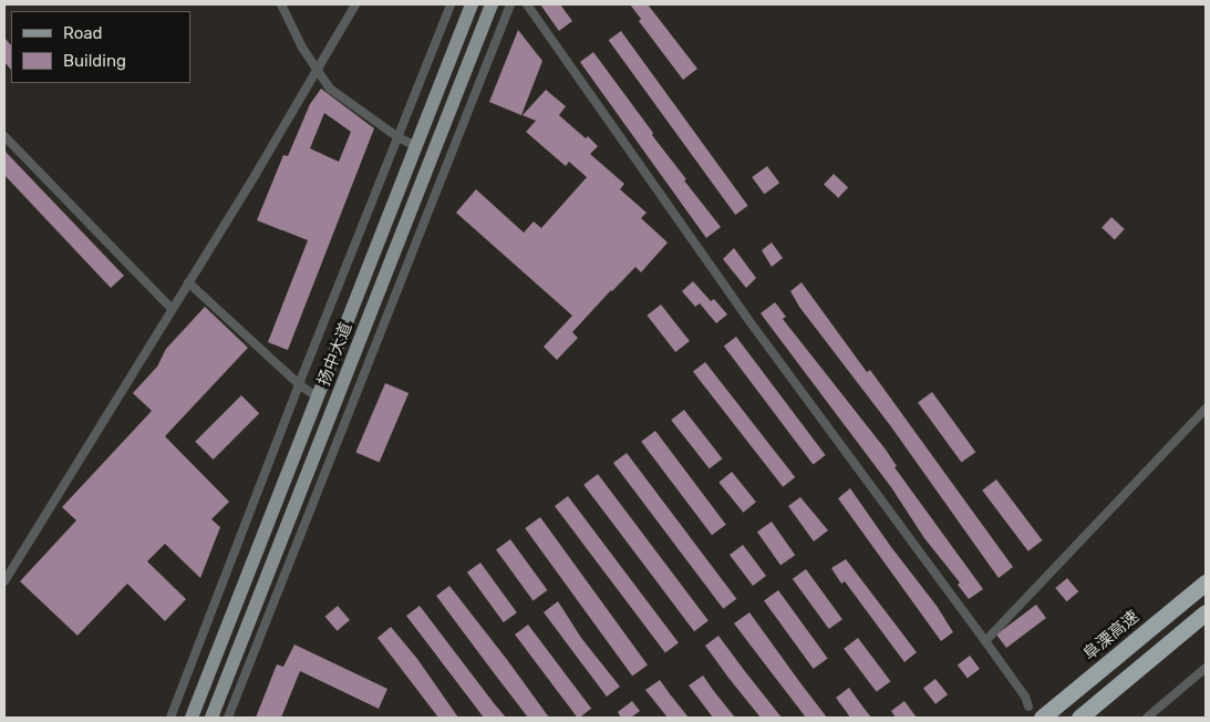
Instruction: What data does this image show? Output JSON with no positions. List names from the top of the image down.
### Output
{
  "streets": {
    "highway": ["阜溧高速"],
    "main road": ["扬中大道"]
  },
  "legend": ["Road", "Building"]
}
